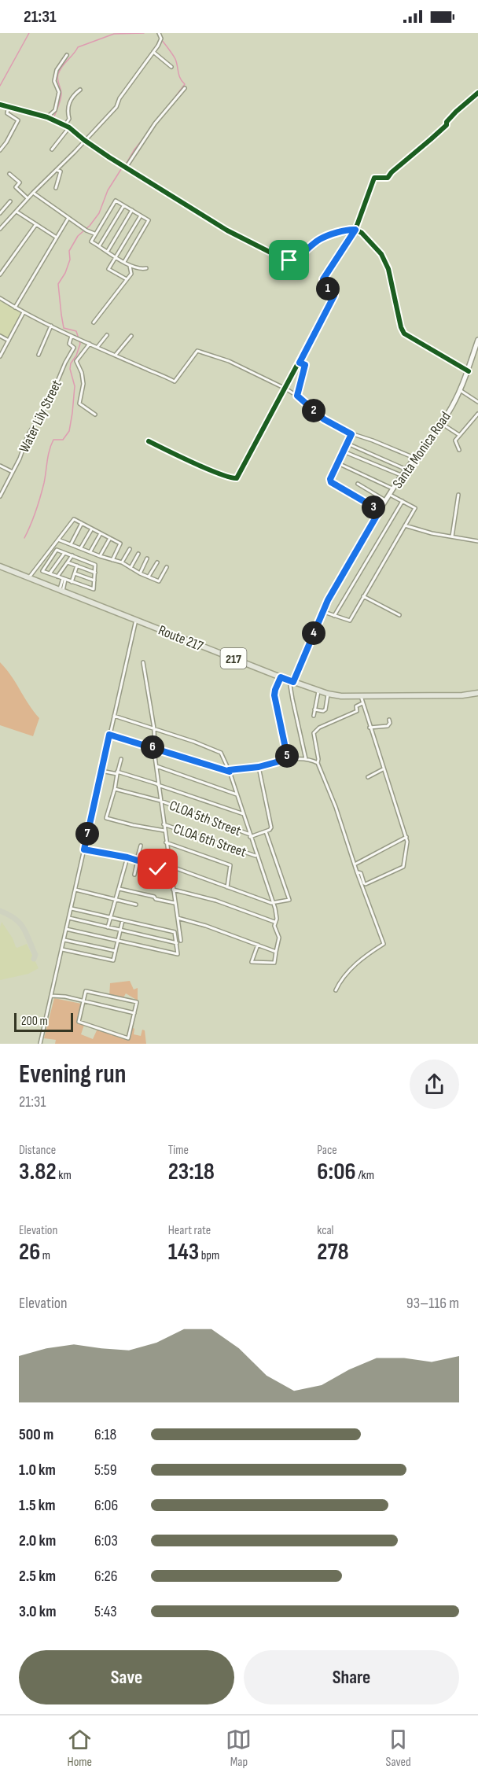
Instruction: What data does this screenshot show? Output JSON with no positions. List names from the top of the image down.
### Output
{
  "streets": {
    "main road": ["Route 217", "217"],
    "street": [
      "Water Lily Street",
      "Santa Monica Road",
      "CLOA 5th Street",
      "CLOA 6th Street"
    ]
  },
  "crossings": [
    ["Santa Monica Road", "Route 217"]
  ],
  "scale_bar": "200 m",
  "page": {
    "status": "21:31",
    "pins": [
      "1",
      "2",
      "3",
      "4",
      "6",
      "5",
      "7"
    ],
    "scale": "200 m",
    "heading": ["Evening run", "21:31"],
    "stats": [
      ["Distance", "3.82 km"],
      ["Time", "23:18"],
      ["Pace", "6:06 /km"],
      ["Elevation", "26 m"],
      ["Heart rate", "143 bpm"],
      ["kcal", "278"]
    ],
    "chart": ["Elevation", "93–116 m"],
    "list": [
      {
        "name": "500 m",
        "note": "6:18"
      },
      {
        "name": "1.0 km",
        "note": "5:59"
      },
      {
        "name": "1.5 km",
        "note": "6:06"
      },
      {
        "name": "2.0 km",
        "note": "6:03"
      },
      {
        "name": "2.5 km",
        "note": "6:26"
      },
      {
        "name": "3.0 km",
        "note": "5:43"
      }
    ],
    "buttons": ["Save", "Share"],
    "tabs": ["Home", "Map", "Saved"]
  }
}
